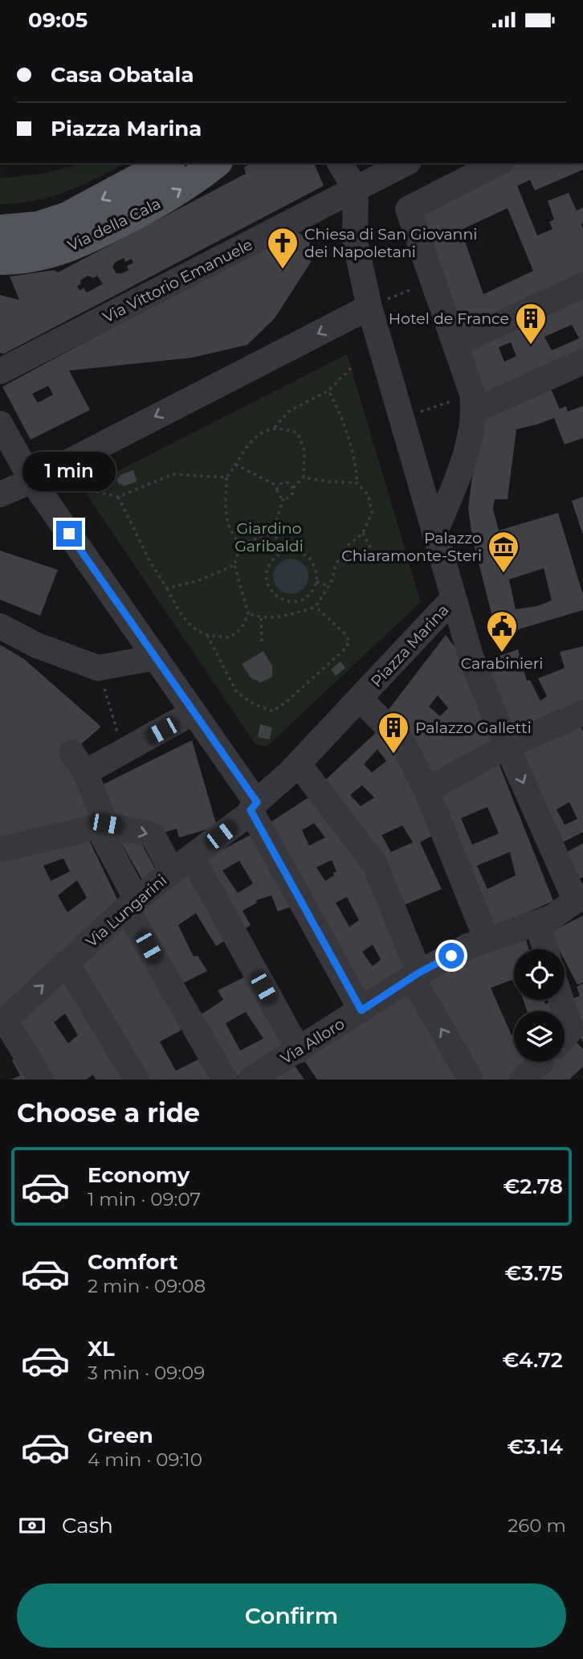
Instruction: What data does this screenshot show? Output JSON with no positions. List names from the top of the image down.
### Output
{
  "streets": {
    "main road": ["Via della Cala"],
    "street": [
      "Via Vittorio Emanuele",
      "Piazza Marina",
      "Via Lungarini",
      "Via Alloro"
    ]
  },
  "crossings": [
    ["Via Vittorio Emanuele", "Piazza Marina"],
    ["Piazza Marina", "Via Lungarini"]
  ],
  "parks": ["Giardino Garibaldi"],
  "places": {
    "church": ["Chiesa di San Giovanni dei Napoletani"],
    "building": ["Hotel de France", "Palazzo Galletti"],
    "museum": ["Palazzo Chiaramonte-Steri"],
    "public building": ["Carabinieri"]
  },
  "page": {
    "status": "09:05",
    "banner": ["Casa Obatala", "Piazza Marina"],
    "bubble": "1 min",
    "heading": "Choose a ride",
    "list": [
      {
        "name": "Economy",
        "note": "1 min · 09:07",
        "value": "€2.78"
      },
      {
        "name": "Comfort",
        "note": "2 min · 09:08",
        "value": "€3.75"
      },
      {
        "name": "XL",
        "note": "3 min · 09:09",
        "value": "€4.72"
      },
      {
        "name": "Green",
        "note": "4 min · 09:10",
        "value": "€3.14"
      }
    ],
    "pay": ["Cash", "260 m"],
    "buttons": "Confirm"
  }
}
